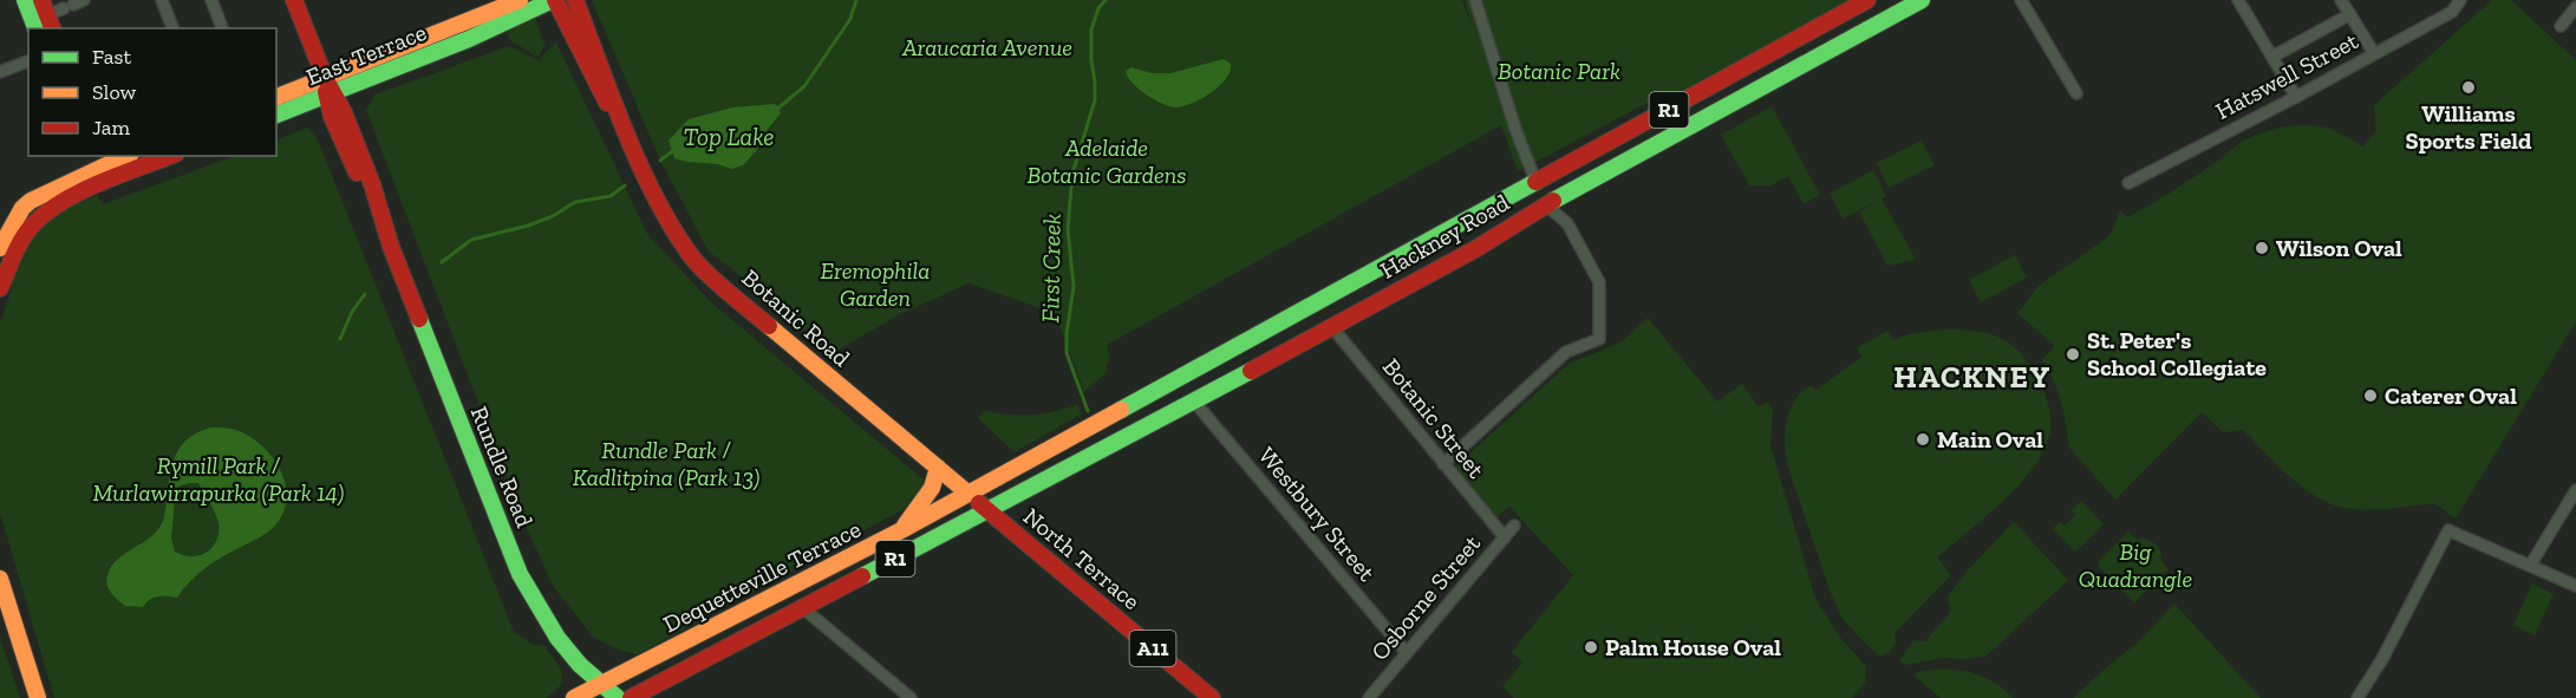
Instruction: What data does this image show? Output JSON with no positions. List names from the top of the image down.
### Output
{
  "streets": {
    "main road": [
      "East Terrace",
      "R1",
      "Hackney Road",
      "Botanic Road",
      "Rundle Road",
      "North Terrace",
      "Dequetteville Terrace",
      "A11"
    ],
    "street": [
      "Hatswell Street",
      "Botanic Street",
      "Westbury Street",
      "Osborne Street"
    ]
  },
  "crossings": [
    ["East Terrace", "Botanic Road"],
    ["East Terrace", "Rundle Road"],
    ["Hackney Road", "Botanic Road"],
    ["Hackney Road", "Botanic Street"],
    ["Hackney Road", "Westbury Street"],
    ["Hackney Road", "North Terrace"],
    ["Hackney Road", "Dequetteville Terrace"],
    ["Hackney Road", "A11"],
    ["Botanic Road", "Dequetteville Terrace"],
    ["Botanic Road", "A11"],
    ["Botanic Street", "Osborne Street"],
    ["Rundle Road", "Dequetteville Terrace"],
    ["Westbury Street", "Osborne Street"],
    ["North Terrace", "Dequetteville Terrace"],
    ["North Terrace", "A11"],
    ["Dequetteville Terrace", "A11"]
  ],
  "districts": ["HACKNEY"],
  "water": ["Top Lake", "First Creek"],
  "parks": [
    "Araucaria Avenue",
    "Botanic Park",
    "Adelaide Botanic Gardens",
    "Eremophila Garden",
    "Rundle Park / Kadlitpina (Park 13)",
    "Rymill Park / Murlawirrapurka (Park 14)",
    "Big Quadrangle"
  ],
  "places": [
    "Williams Sports Field",
    "Wilson Oval",
    "St. Peter's School Collegiate",
    "Caterer Oval",
    "Main Oval",
    "Palm House Oval"
  ],
  "legend": ["Fast", "Slow", "Jam"]
}
